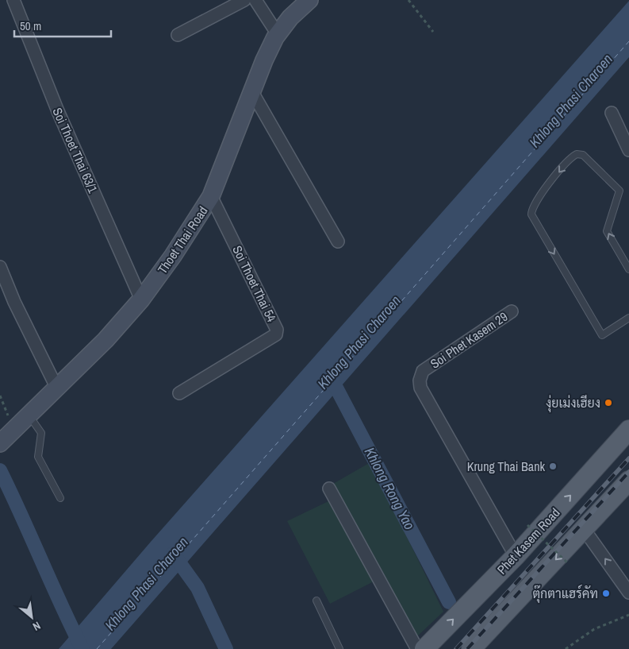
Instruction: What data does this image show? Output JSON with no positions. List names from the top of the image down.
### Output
{
  "streets": {
    "main road": ["Thoet Thai Road", "Phet Kasem Road"],
    "street": ["Soi Thoet Thai 63/1", "Soi Thoet Thai 54", "Soi Phet Kasem 29"]
  },
  "crossings": [
    ["Soi Thoet Thai 63/1", "Thoet Thai Road"],
    ["Thoet Thai Road", "Soi Thoet Thai 54"],
    ["Soi Phet Kasem 29", "Phet Kasem Road"]
  ],
  "water": ["Khlong Phasi Charoen", "Khlong Rong Yao"],
  "places": ["งุ่ยเม่งเฮียง", "Krung Thai Bank", "ตุ๊กตาแฮร์คัท"],
  "scale_bar": "50 m",
  "north": "bottom right"
}
